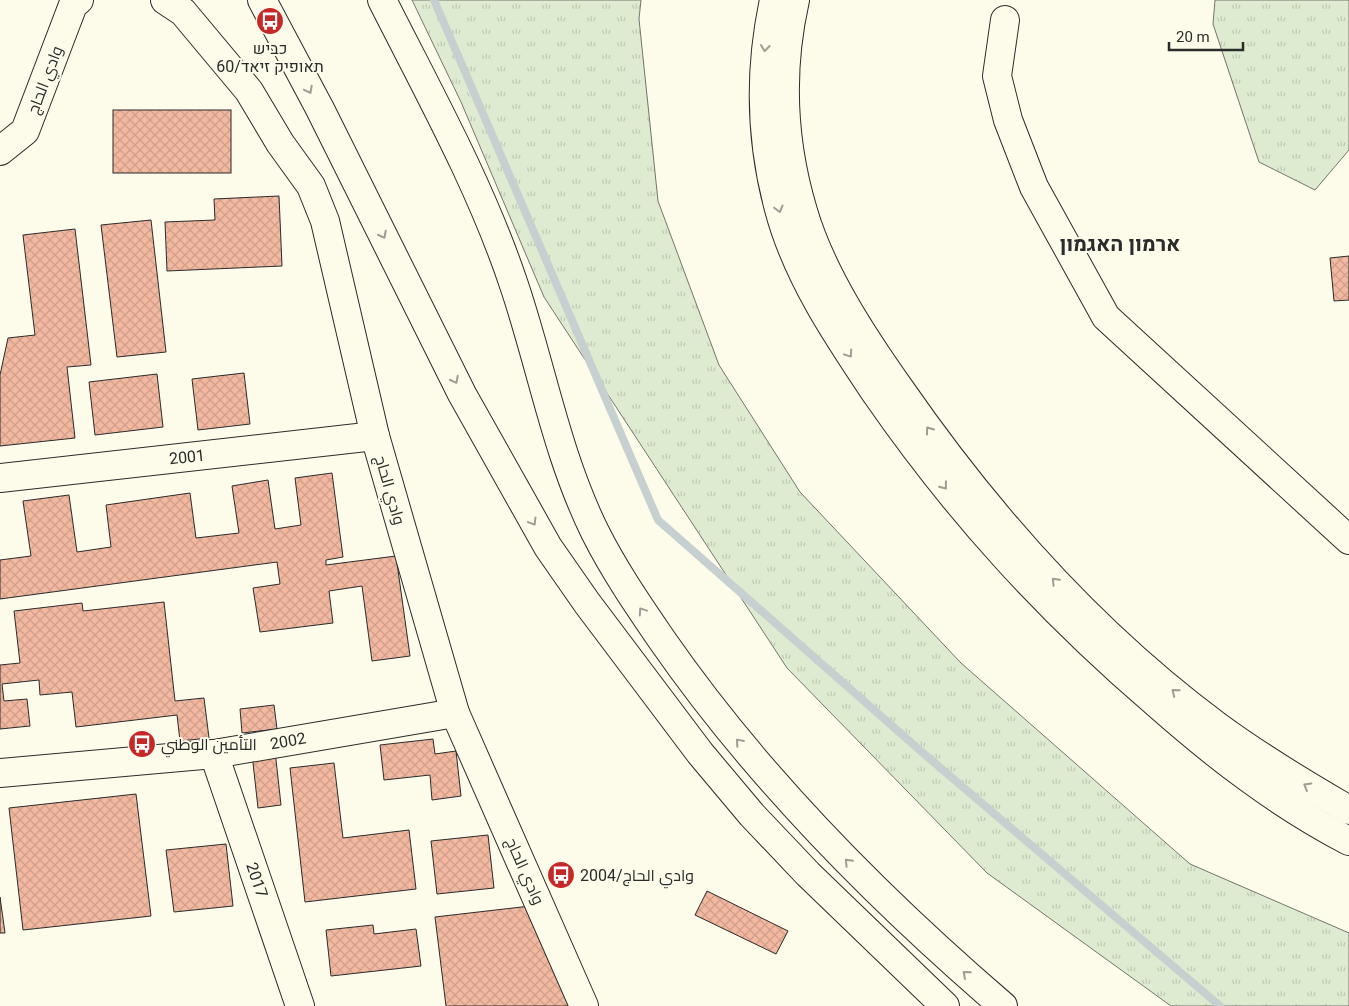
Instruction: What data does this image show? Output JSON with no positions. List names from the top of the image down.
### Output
{
  "streets": {
    "main road": [
      "وادي الحاج",
      "2001",
      "2002",
      "2017"
    ]
  },
  "crossings": [
    ["وادي الحاج", "2001"],
    ["وادي الحاج", "2002"],
    ["2002", "2017"]
  ],
  "districts": ["ארמון האגמון"],
  "places": {
    "bus stop": ["כביש 60/תאופיק זיאד", "التأمين الوطني", "وادي الحاج/2004"]
  },
  "scale_bar": "20 m"
}
